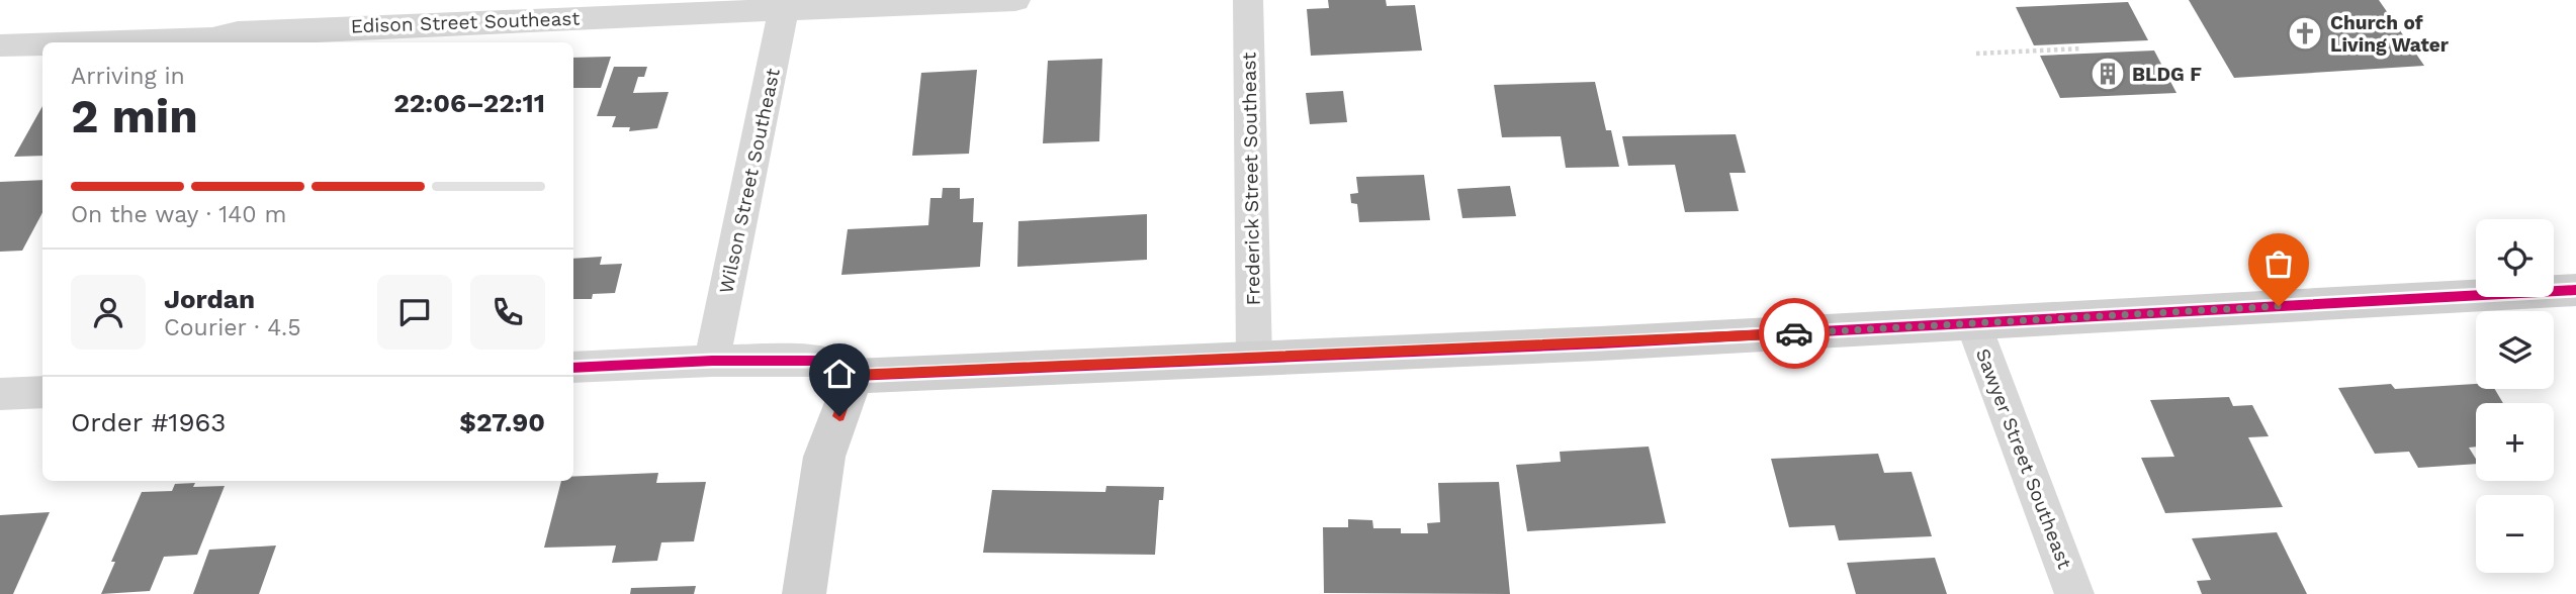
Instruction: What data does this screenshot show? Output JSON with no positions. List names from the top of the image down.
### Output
{
  "streets": {
    "street": [
      "Edison Street Southeast",
      "Frederick Street Southeast",
      "Wilson Street Southeast",
      "Sawyer Street Southeast"
    ]
  },
  "crossings": [
    ["Edison Street Southeast", "Wilson Street Southeast"]
  ],
  "places": {
    "church": ["Church of Living Water"],
    "building": ["BLDG F"]
  },
  "page": {
    "heading": ["2 min", "Arriving in", "22:06–22:11"],
    "panel": [
      "Jordan",
      "Courier · 4.5",
      "Order #1963",
      "$27.90"
    ],
    "bar": "On the way · 140 m",
    "map_buttons": ["+", "−"]
  }
}
